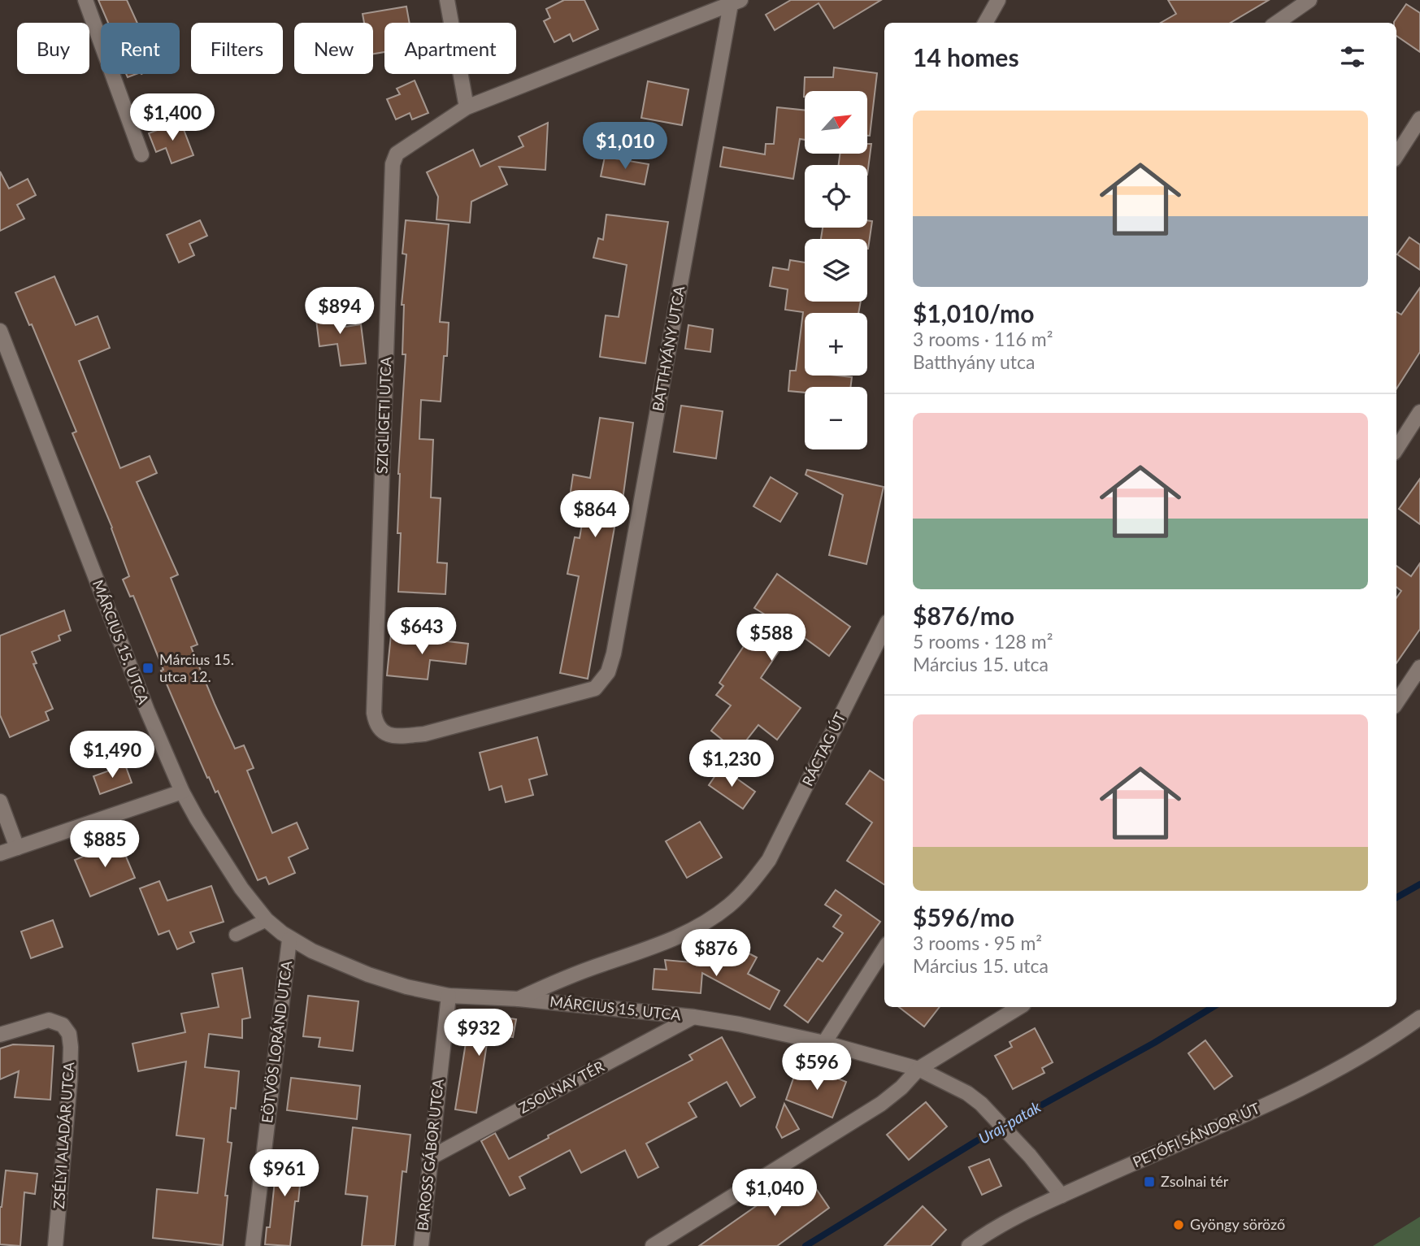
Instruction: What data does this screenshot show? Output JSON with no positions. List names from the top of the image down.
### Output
{
  "streets": {
    "street": [
      "BATTHYÁNY UTCA",
      "SZIGLIGETI UTCA",
      "MÁRCIUS 15. UTCA",
      "RÁCTAG ÚT",
      "EÖTVÖS LORÁND UTCA",
      "ZSOLNAY TÉR",
      "ZSÉLYI ALADÁR UTCA",
      "PETŐFI SÁNDOR ÚT",
      "BAROSS GÁBOR UTCA"
    ]
  },
  "crossings": [
    ["BATTHYÁNY UTCA", "SZIGLIGETI UTCA"],
    ["MÁRCIUS 15. UTCA", "RÁCTAG ÚT"],
    ["MÁRCIUS 15. UTCA", "EÖTVÖS LORÁND UTCA"],
    ["MÁRCIUS 15. UTCA", "ZSOLNAY TÉR"],
    ["MÁRCIUS 15. UTCA", "PETŐFI SÁNDOR ÚT"],
    ["MÁRCIUS 15. UTCA", "BAROSS GÁBOR UTCA"],
    ["ZSOLNAY TÉR", "BAROSS GÁBOR UTCA"]
  ],
  "water": ["Uraj-patak"],
  "places": {
    "transit": ["Március 15. utca 12.", "Zsolnai tér"],
    "other": ["Gyöngy söröző"]
  },
  "north": "top right",
  "page": {
    "chip": [
      "Buy",
      "Rent",
      "Filters",
      "New",
      "Apartment"
    ],
    "heading": "14 homes",
    "map_buttons": ["+", "−"],
    "list": [
      {
        "name": "$1,010/mo",
        "note": "3 rooms · 116 m² · Batthyány utca"
      },
      {
        "name": "$876/mo",
        "note": "5 rooms · 128 m² · Március 15. utca"
      },
      {
        "name": "$596/mo",
        "note": "3 rooms · 95 m² · Március 15. utca"
      }
    ],
    "price": [
      "$1,400",
      "$1,010",
      "$894",
      "$864",
      "$643",
      "$588",
      "$1,490",
      "$1,230",
      "$885",
      "$876",
      "$932",
      "$596",
      "$961",
      "$1,040"
    ]
  }
}
